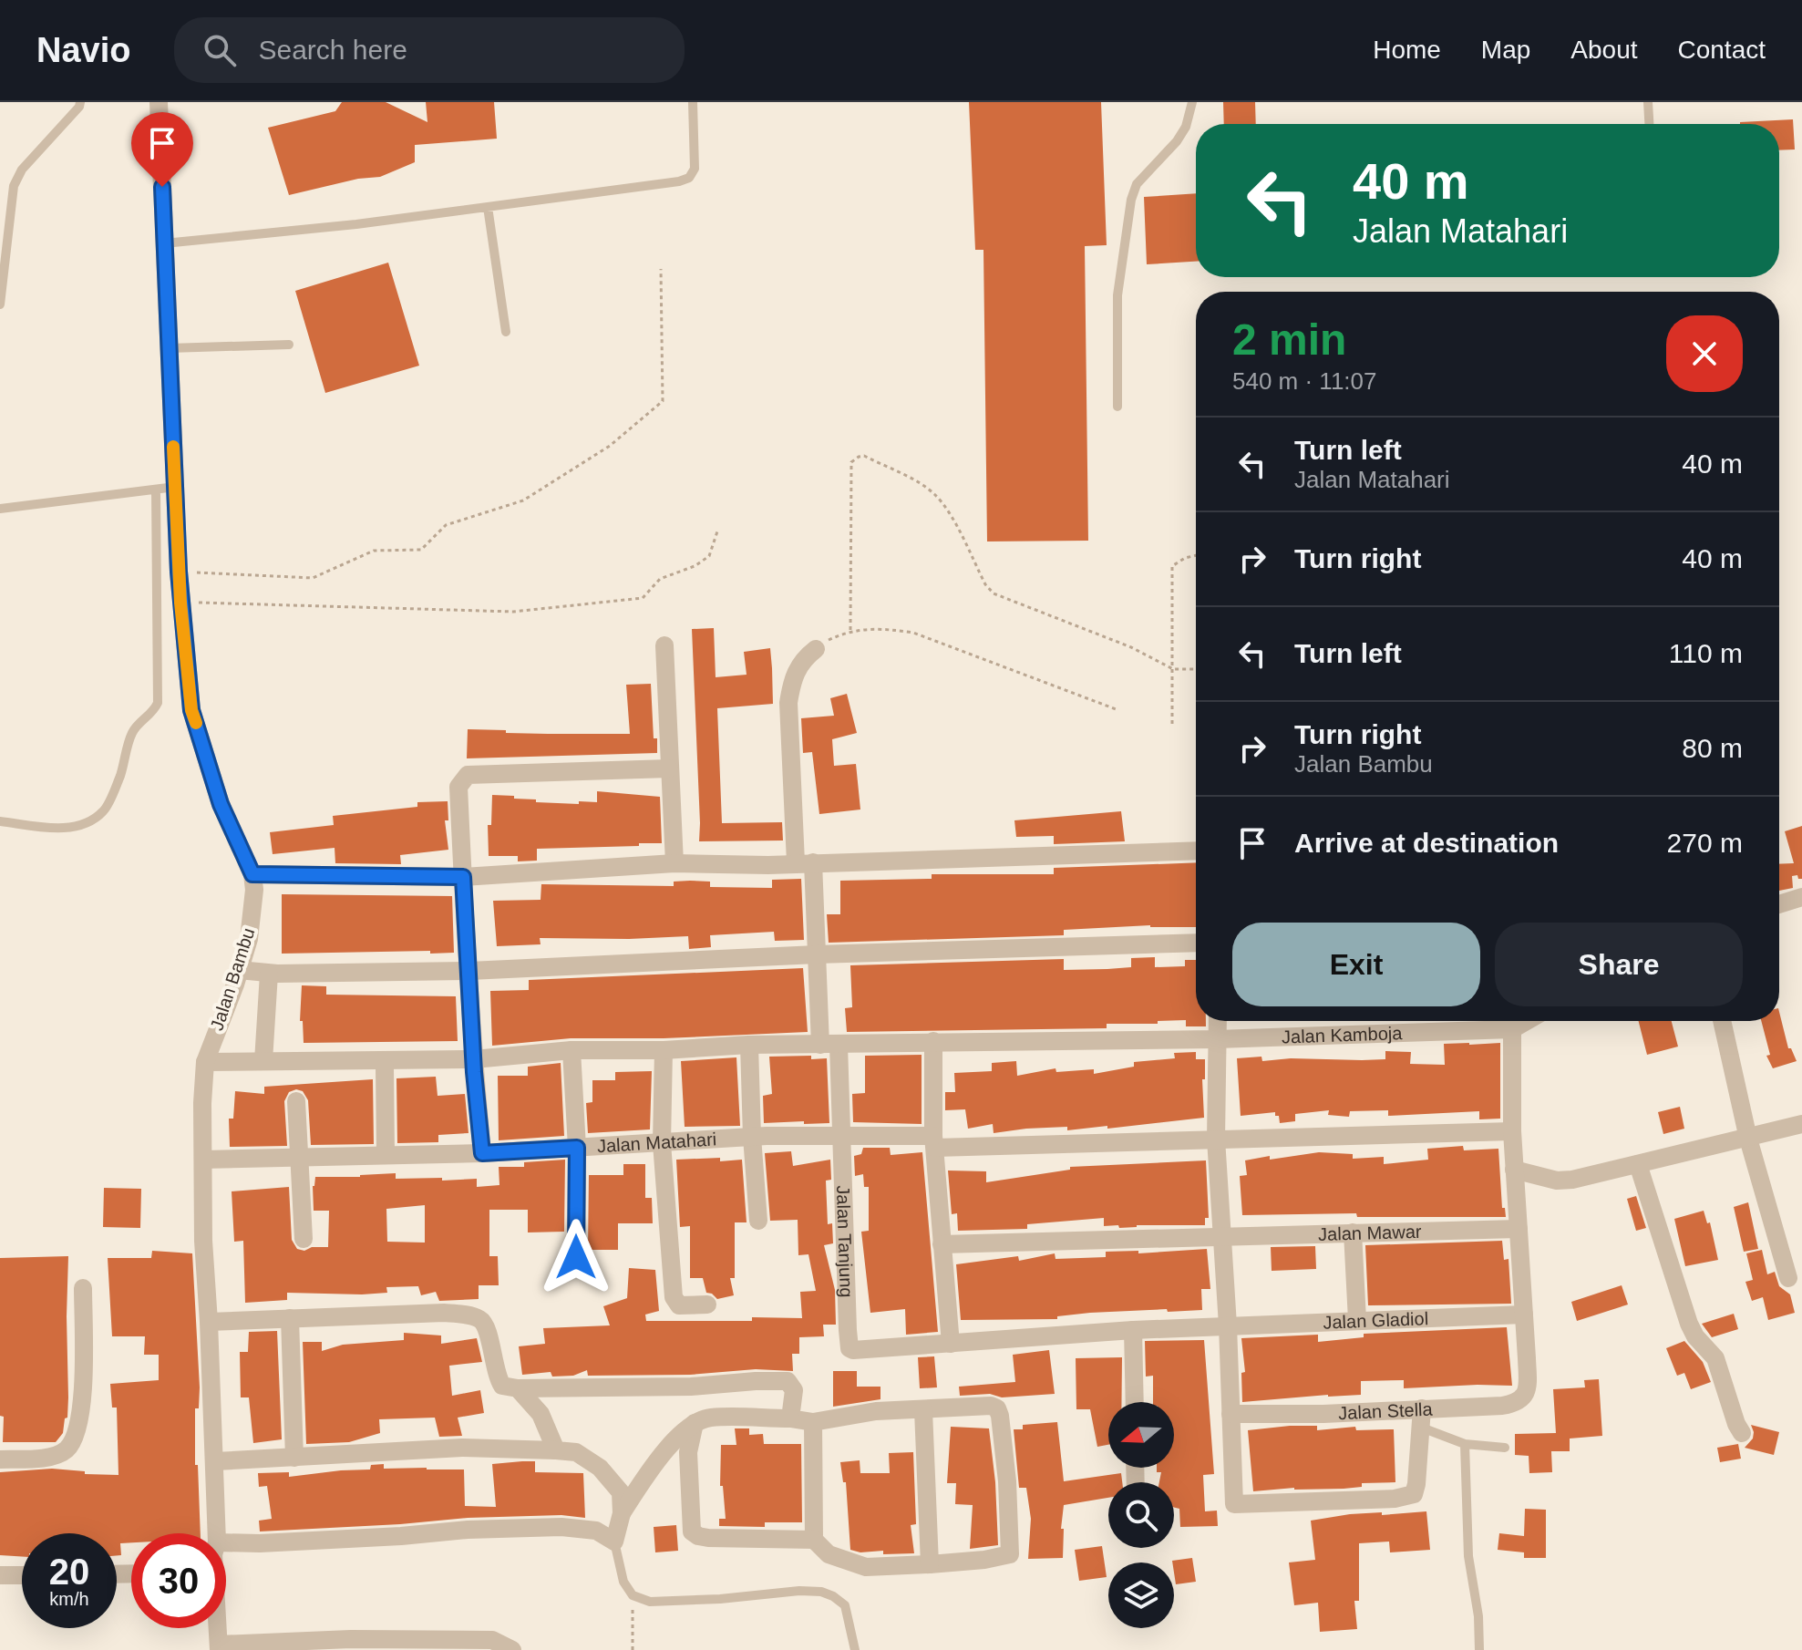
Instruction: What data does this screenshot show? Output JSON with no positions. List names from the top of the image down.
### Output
{
  "streets": {
    "street": [
      "Jalan Bambu",
      "Jalan Kamboja",
      "Jalan Matahari",
      "Jalan Mawar",
      "Jalan Tanjung",
      "Jalan Gladiol",
      "Jalan Stella"
    ]
  },
  "crossings": [
    ["Jalan Bambu", "Jalan Kamboja"],
    ["Jalan Bambu", "Jalan Matahari"],
    ["Jalan Kamboja", "Jalan Tanjung"],
    ["Jalan Matahari", "Jalan Tanjung"],
    ["Jalan Tanjung", "Jalan Gladiol"],
    ["Jalan Gladiol", "Jalan Stella"]
  ],
  "north": "left",
  "page": {
    "header": "Navio",
    "search": "Search here",
    "nav": [
      "Home",
      "Map",
      "About",
      "Contact"
    ],
    "turn": ["40 m", "Jalan Matahari"],
    "heading": ["2 min", "540 m · 11:07"],
    "list": [
      {
        "name": "Turn left",
        "note": "Jalan Matahari",
        "value": "40 m"
      },
      {
        "name": "Turn right",
        "value": "40 m"
      },
      {
        "name": "Turn left",
        "value": "110 m"
      },
      {
        "name": "Turn right",
        "note": "Jalan Bambu",
        "value": "80 m"
      },
      {
        "name": "Arrive at destination",
        "value": "270 m"
      }
    ],
    "buttons": ["Exit", "Share"],
    "speed": "20 km/h",
    "limit": "30"
  }
}
